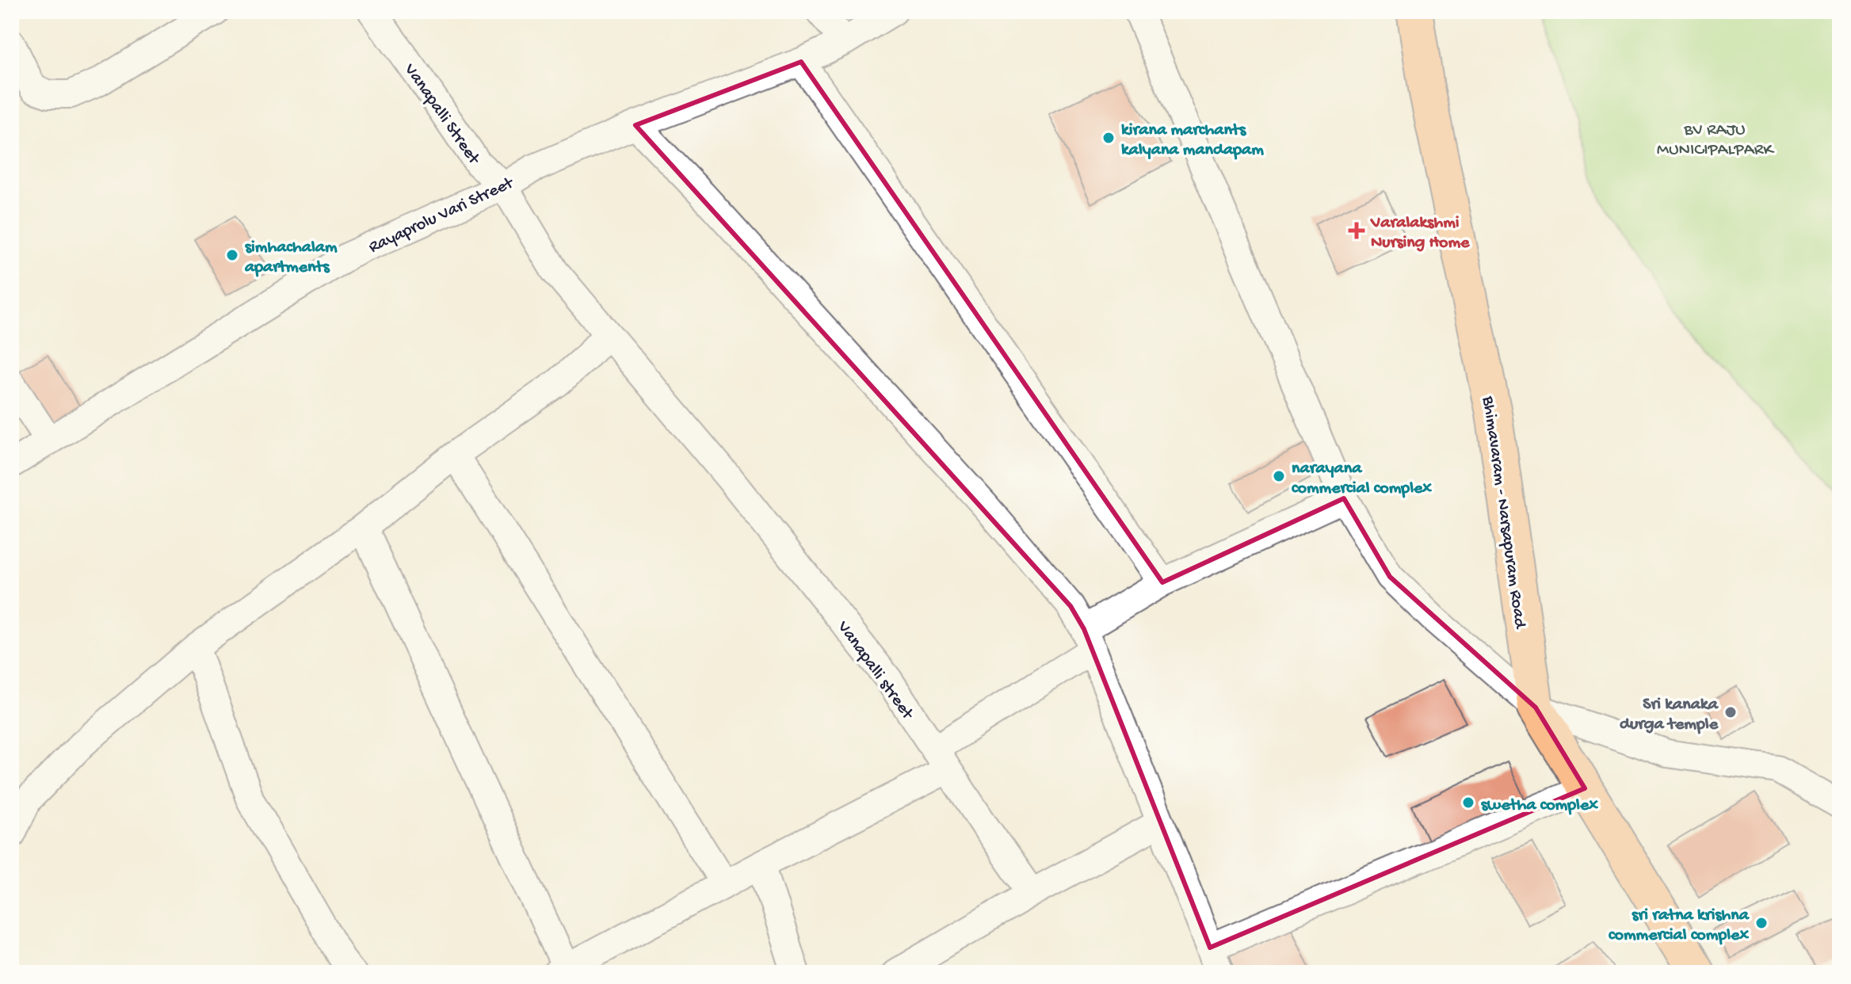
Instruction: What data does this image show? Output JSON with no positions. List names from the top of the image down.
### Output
{
  "streets": {
    "main road": ["Bhimavaram - Narsapuram Road"],
    "street": ["Vanapalli Street", "Rayaprolu Vari Street", "Vanapalli street"]
  },
  "crossings": [
    ["Vanapalli Street", "Rayaprolu Vari Street"],
    ["Vanapalli Street", "Vanapalli street"]
  ],
  "parks": ["BV RAJU MUNICIPALPARK"],
  "places": {
    "other": [
      "kirana marchants kalyana mandapam",
      "simhachalam apartments",
      "narayana commercial complex",
      "Sri kanaka durga temple",
      "swetha complex",
      "sri ratna krishna commercial complex"
    ],
    "health": ["Varalakshmi Nursing Home"]
  }
}
